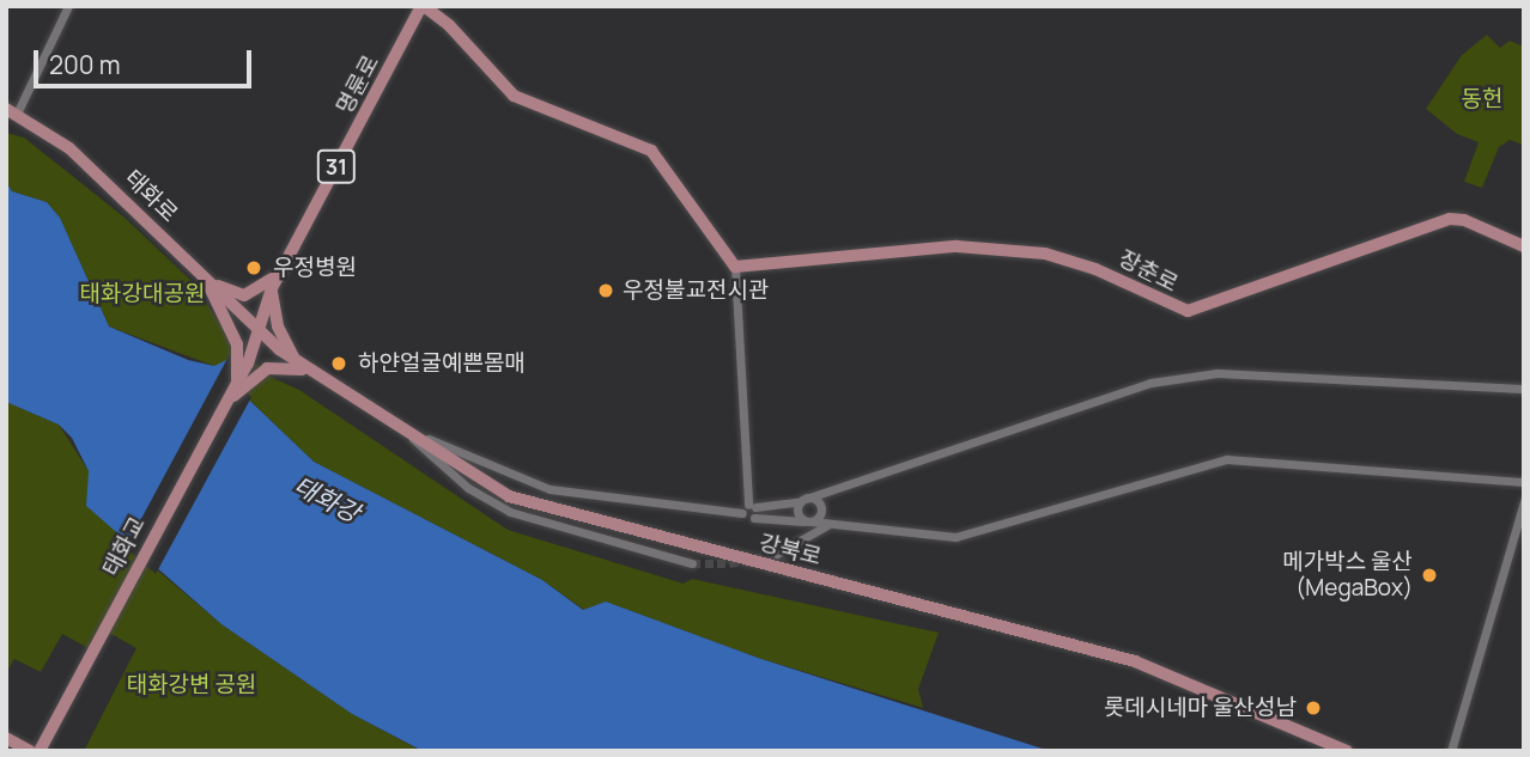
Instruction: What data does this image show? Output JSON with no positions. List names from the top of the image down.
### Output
{
  "streets": {
    "main road": [
      "명륜로",
      "31",
      "태화로",
      "장춘로",
      "태화교",
      "강북로"
    ]
  },
  "crossings": [
    ["명륜로", "태화로"],
    ["명륜로", "태화교"],
    ["명륜로", "강북로"],
    ["태화로", "강북로"]
  ],
  "water": ["태화강"],
  "parks": ["동헌", "태화강대공원", "태화강변 공원"],
  "places": [
    "우정병원",
    "우정불교전시관",
    "하얀얼굴예쁜몸매",
    "메가박스 울산 (MegaBox)",
    "롯데시네마 울산성남"
  ],
  "scale_bar": "200 m"
}
